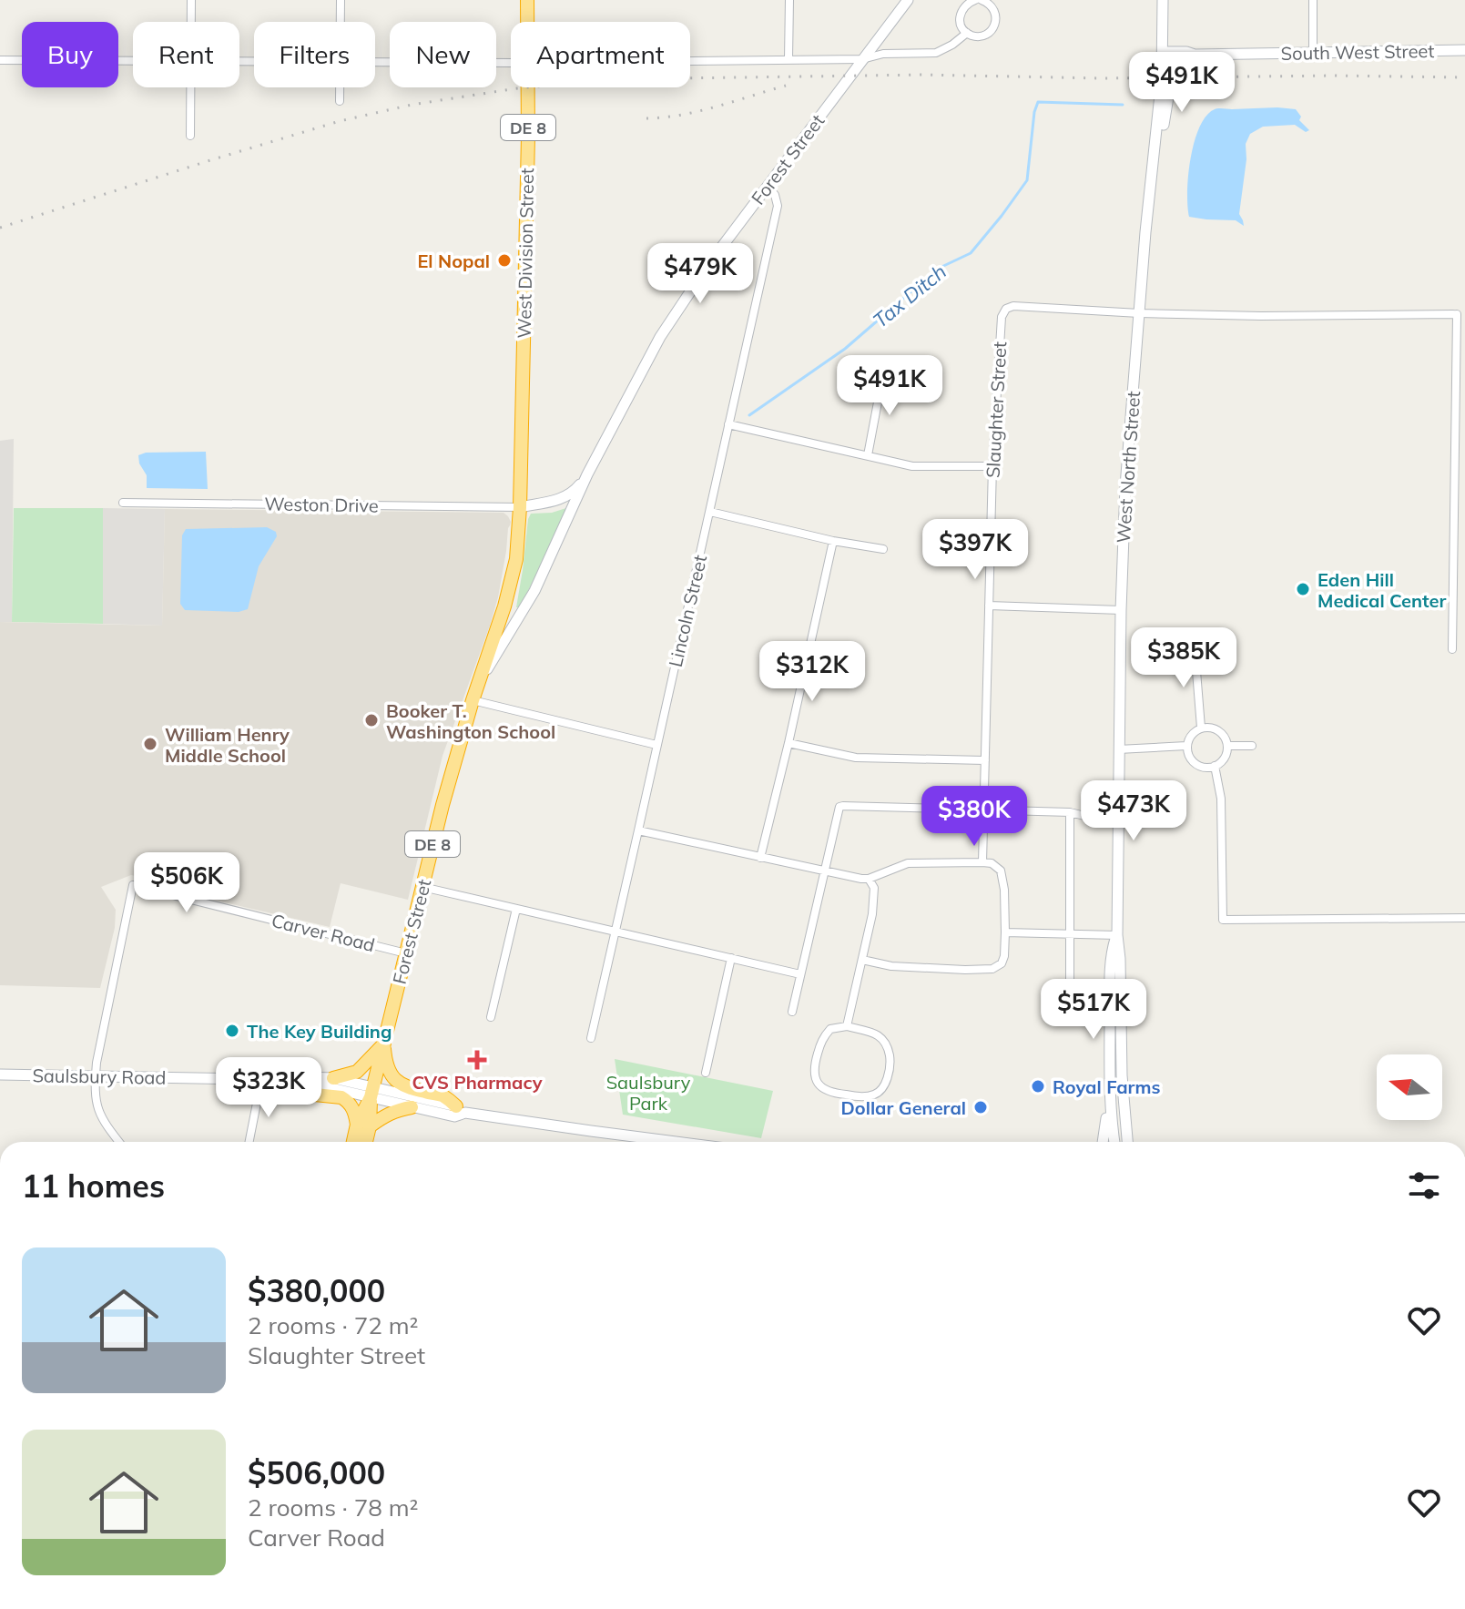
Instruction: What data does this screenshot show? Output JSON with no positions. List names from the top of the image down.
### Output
{
  "streets": {
    "highway": ["DE 8", "Forest Street", "West Division Street"],
    "main road": ["South West Street", "West North Street", "Saulsbury Road"],
    "street": [
      "Slaughter Street",
      "Weston Drive",
      "Lincoln Street",
      "Carver Road"
    ]
  },
  "crossings": [
    ["South West Street", "West North Street"],
    ["DE 8", "Forest Street"],
    ["DE 8", "Saulsbury Road"],
    ["Forest Street", "West Division Street"],
    ["Forest Street", "Weston Drive"],
    ["Forest Street", "Lincoln Street"],
    ["Forest Street", "Carver Road"],
    ["Forest Street", "Saulsbury Road"],
    ["West Division Street", "Weston Drive"],
    ["Slaughter Street", "West North Street"],
    ["Carver Road", "Saulsbury Road"]
  ],
  "water": ["Tax Ditch"],
  "parks": ["Saulsbury Park"],
  "places": {
    "other": [
      "El Nopal",
      "Eden Hill Medical Center",
      "Booker T. Washington School",
      "William Henry Middle School",
      "The Key Building",
      "Royal Farms",
      "Dollar General"
    ],
    "health": ["CVS Pharmacy"]
  },
  "north": "left",
  "page": {
    "chip": [
      "Buy",
      "Rent",
      "Filters",
      "New",
      "Apartment"
    ],
    "price": [
      "$491K",
      "$479K",
      "$491K",
      "$397K",
      "$385K",
      "$312K",
      "$473K",
      "$380K",
      "$506K",
      "$517K",
      "$323K"
    ],
    "heading": "11 homes",
    "list": [
      {
        "name": "$380,000",
        "note": "2 rooms · 72 m² · Slaughter Street"
      },
      {
        "name": "$506,000",
        "note": "2 rooms · 78 m² · Carver Road"
      }
    ]
  }
}
